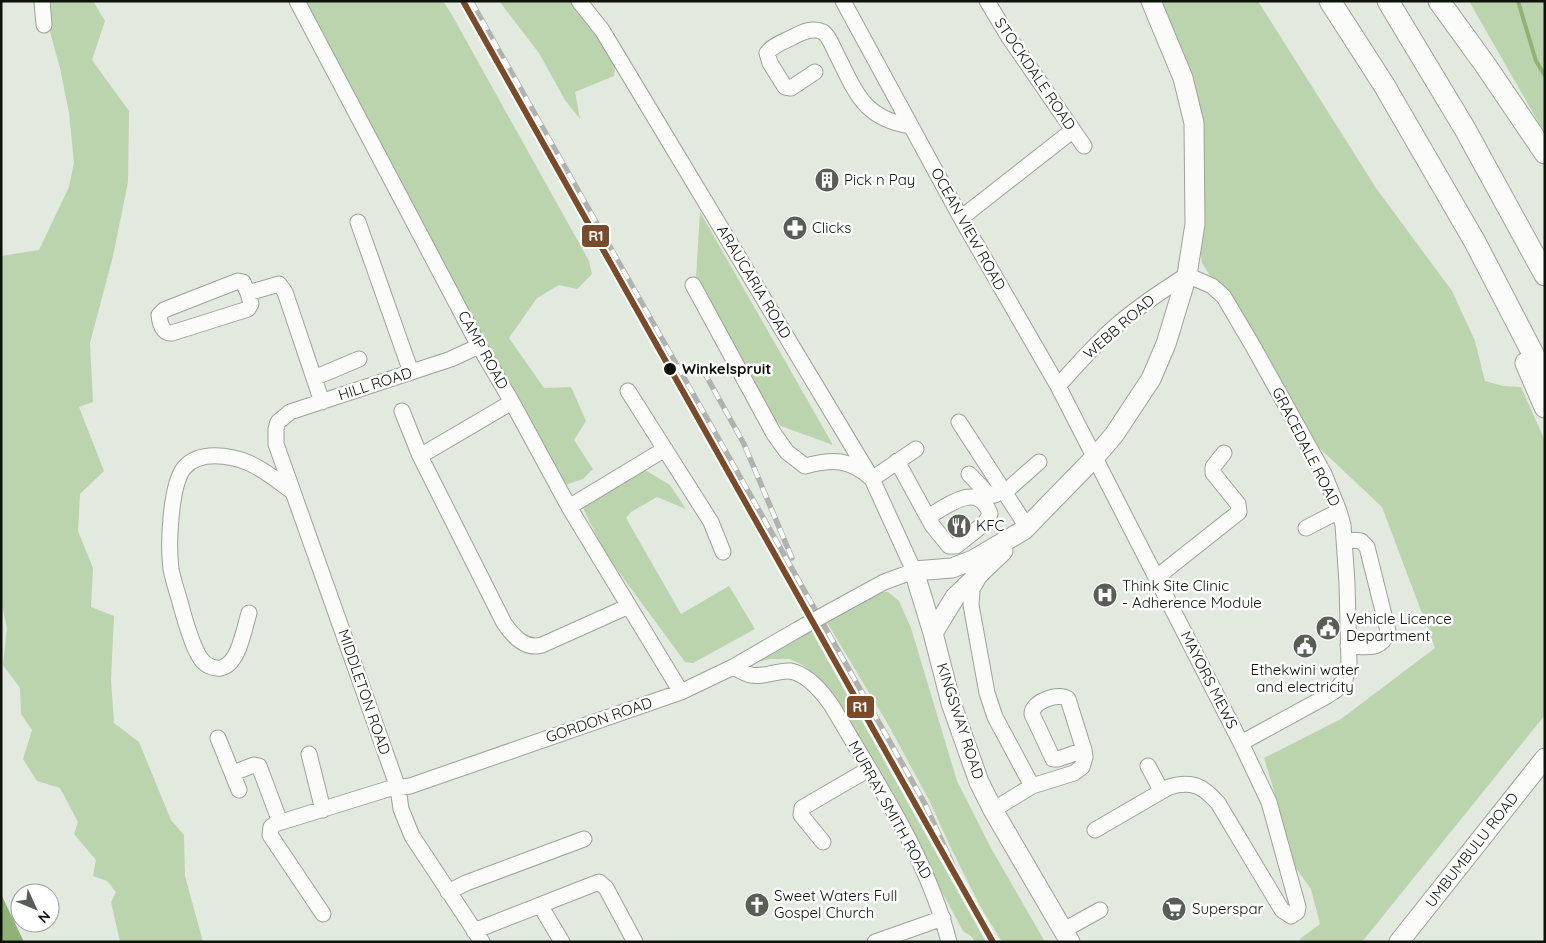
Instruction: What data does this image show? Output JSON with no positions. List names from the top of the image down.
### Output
{
  "streets": {
    "main road": ["KINGSWAY ROAD", "UMBUMBULU ROAD"],
    "street": [
      "STOCKDALE ROAD",
      "OCEAN VIEW ROAD",
      "ARAUCARIA ROAD",
      "WEBB ROAD",
      "CAMP ROAD",
      "HILL ROAD",
      "GRACEDALE ROAD",
      "MAYORS MEWS",
      "MIDDLETON ROAD",
      "GORDON ROAD",
      "MURRAY SMITH ROAD"
    ]
  },
  "crossings": [
    ["OCEAN VIEW ROAD", "WEBB ROAD"],
    ["OCEAN VIEW ROAD", "MAYORS MEWS"],
    ["ARAUCARIA ROAD", "GORDON ROAD"],
    ["ARAUCARIA ROAD", "KINGSWAY ROAD"],
    ["WEBB ROAD", "GRACEDALE ROAD"],
    ["CAMP ROAD", "HILL ROAD"],
    ["CAMP ROAD", "GORDON ROAD"],
    ["HILL ROAD", "MIDDLETON ROAD"],
    ["GRACEDALE ROAD", "MAYORS MEWS"],
    ["MIDDLETON ROAD", "GORDON ROAD"],
    ["GORDON ROAD", "KINGSWAY ROAD"],
    ["GORDON ROAD", "MURRAY SMITH ROAD"]
  ],
  "places": {
    "building": ["Pick n Pay"],
    "pharmacy": ["Clicks"],
    "other": ["Winkelspruit"],
    "restaurant": ["KFC"],
    "hospital": ["Think Site Clinic - Adherence Module"],
    "public building": ["Vehicle Licence Department", "Ethekwini water and electricity"],
    "church": ["Sweet Waters Full Gospel Church"],
    "supermarket": ["Superspar"]
  },
  "lines": ["transit line R1"],
  "north": "bottom right"
}
